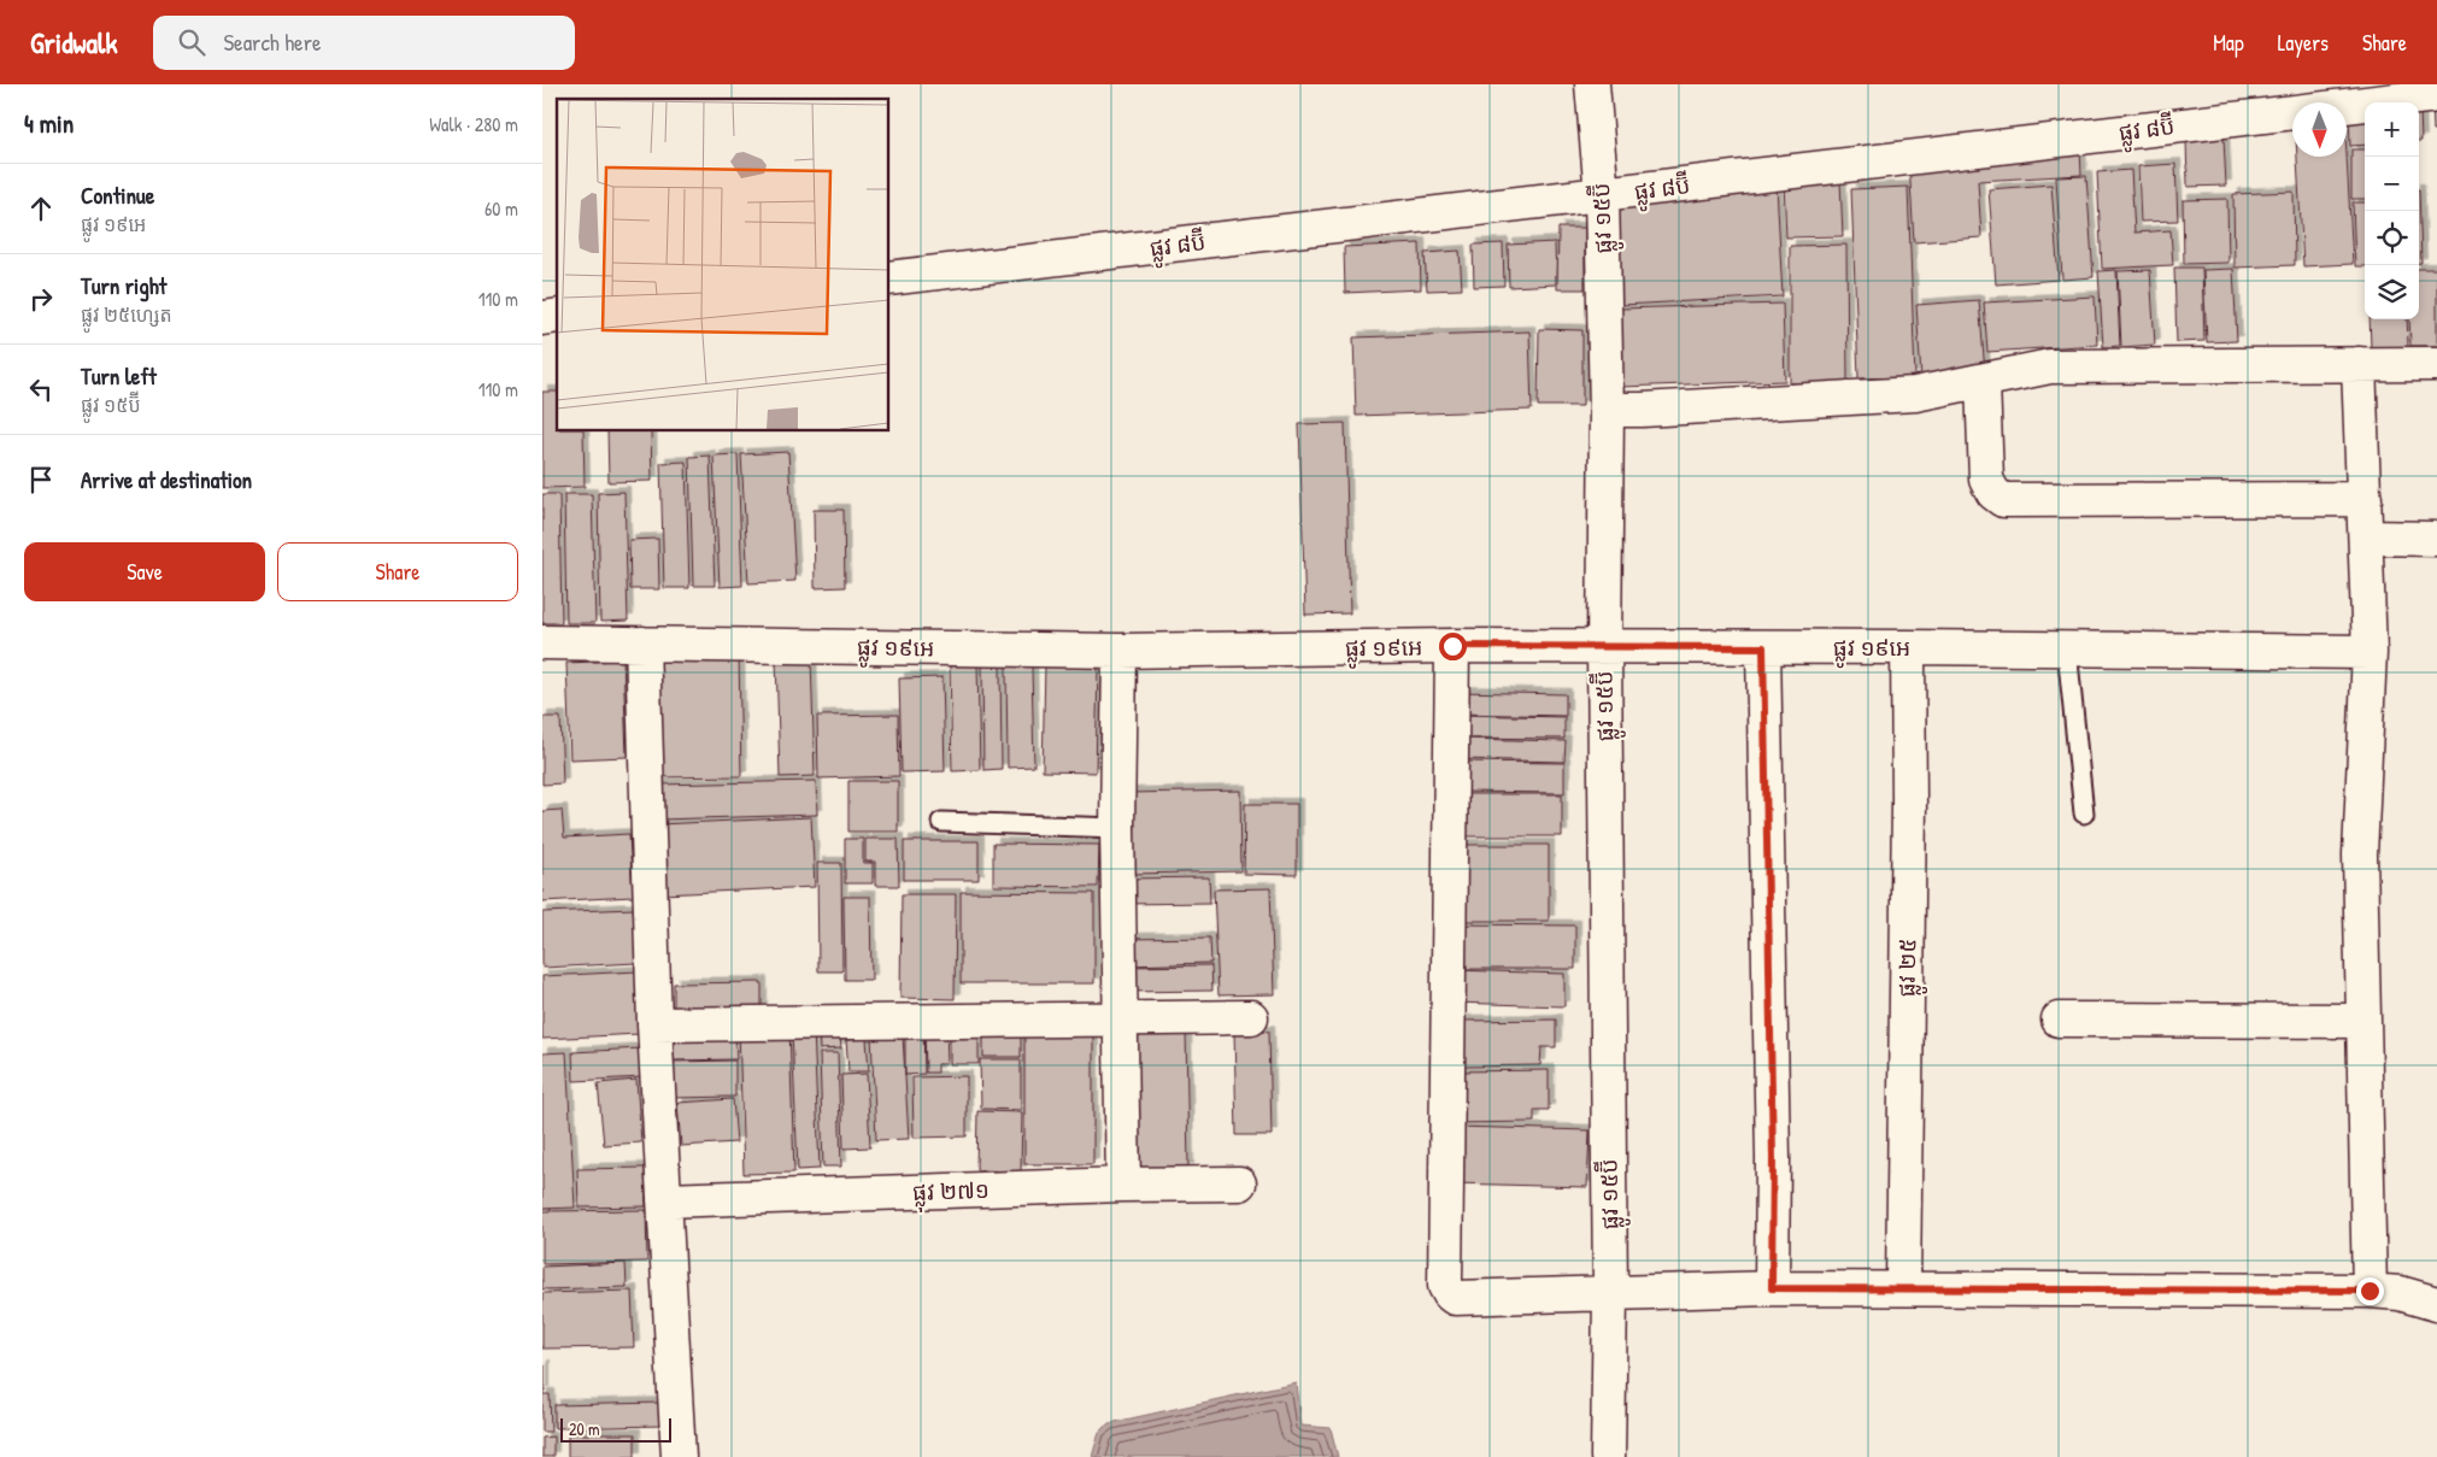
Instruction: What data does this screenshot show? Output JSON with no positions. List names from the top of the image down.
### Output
{
  "streets": {
    "street": [
      "ផ្លូវ ៨ប៊ី",
      "ផ្លូវ ១៥ប៊ី",
      "ផ្លូវ ១៩អេ",
      "ផ្លូវ ២៥",
      "ផ្លុវ ២៧១"
    ]
  },
  "crossings": [
    ["ផ្លូវ ៨ប៊ី", "ផ្លូវ ១៥ប៊ី"],
    ["ផ្លូវ ១៥ប៊ី", "ផ្លូវ ១៩អេ"],
    ["ផ្លូវ ១៩អេ", "ផ្លូវ ២៥"]
  ],
  "scale_bar": "20 m",
  "north": "bottom",
  "page": {
    "header": "Gridwalk",
    "search": "Search here",
    "nav": ["Map", "Layers", "Share"],
    "heading": ["4 min", "Walk · 280 m"],
    "map_buttons": ["+", "−"],
    "list": [
      ["Continue", "ផ្លូវ ១៩អេ", "60 m"],
      ["Turn right", "ផ្លូវ ២៥ហ្សេត", "110 m"],
      ["Turn left", "ផ្លូវ ១៥ប៊ី", "110 m"],
      "Arrive at destination"
    ],
    "buttons": ["Save", "Share"],
    "scale": "20 m"
  }
}
